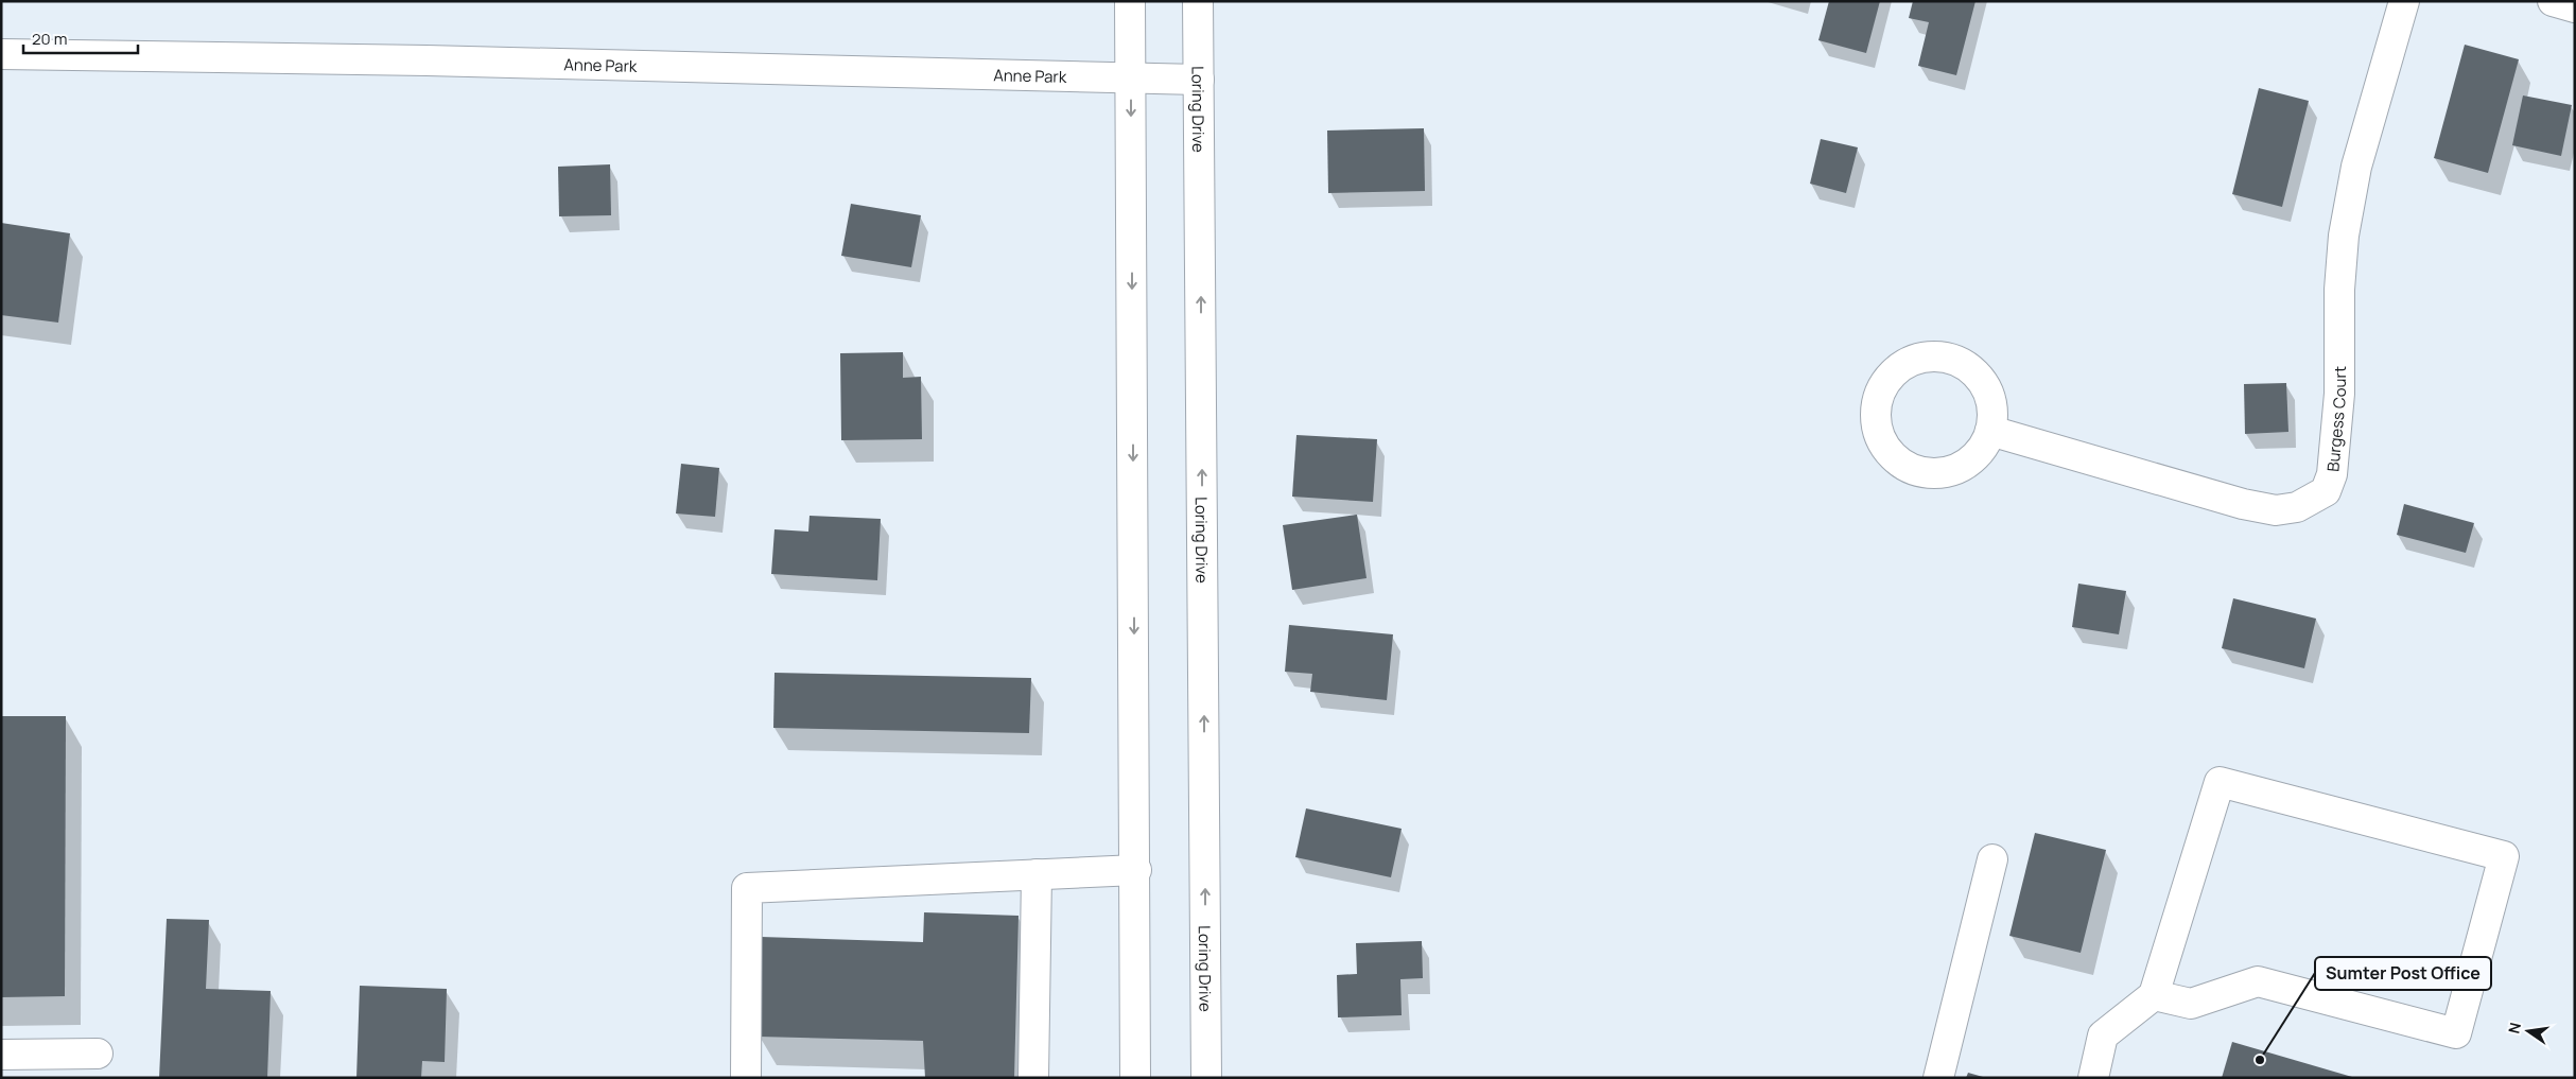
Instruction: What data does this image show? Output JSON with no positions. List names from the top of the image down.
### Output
{
  "streets": {
    "street": ["Anne Park", "Loring Drive", "Burgess Court"]
  },
  "crossings": [
    ["Anne Park", "Loring Drive"]
  ],
  "places": ["Sumter Post Office"],
  "scale_bar": "20 m",
  "north": "left"
}
